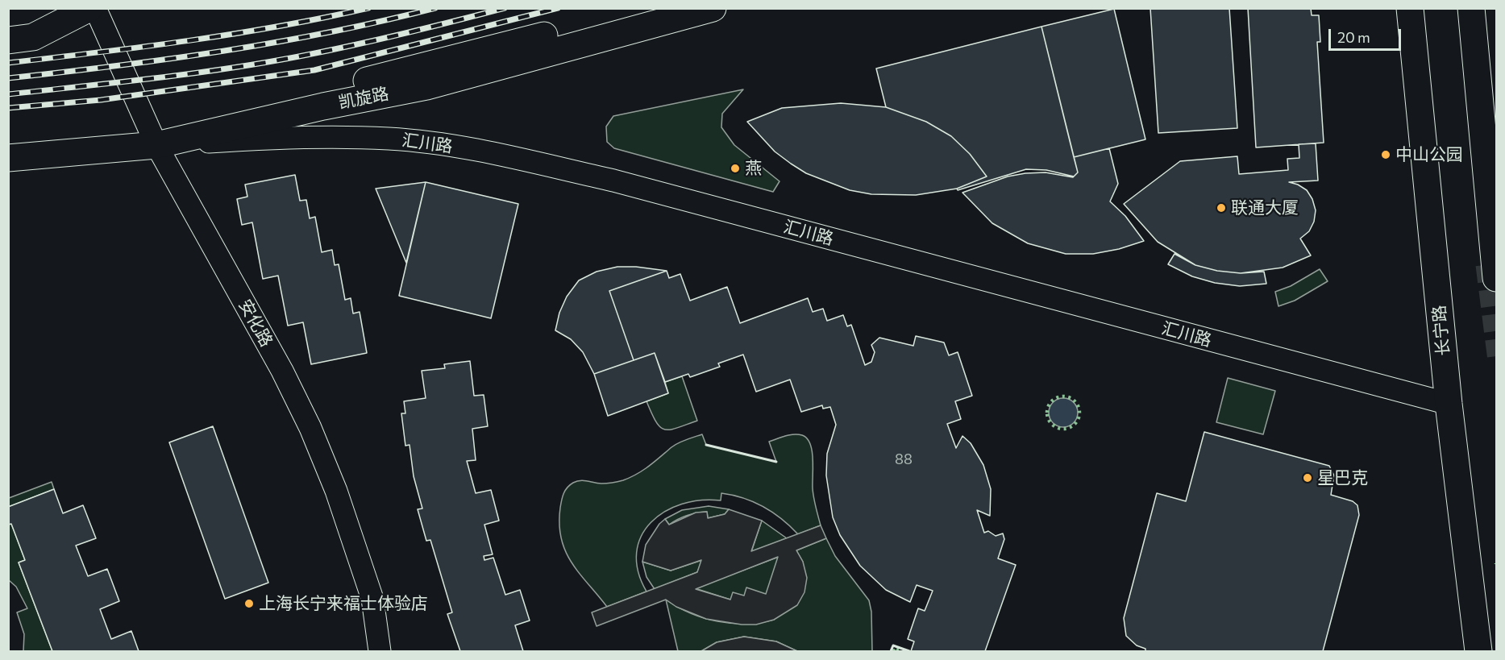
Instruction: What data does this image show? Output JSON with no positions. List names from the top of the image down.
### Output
{
  "streets": {
    "street": [
      "凯旋路",
      "汇川路",
      "安化路",
      "长宁路"
    ]
  },
  "crossings": [
    ["凯旋路", "汇川路"],
    ["凯旋路", "安化路"],
    ["汇川路", "安化路"],
    ["汇川路", "长宁路"]
  ],
  "places": [
    "中山公园",
    "燕",
    "联通大厦",
    "星巴克",
    "上海长宁来福士体验店"
  ],
  "house_numbers": ["88"],
  "scale_bar": "20 m"
}
